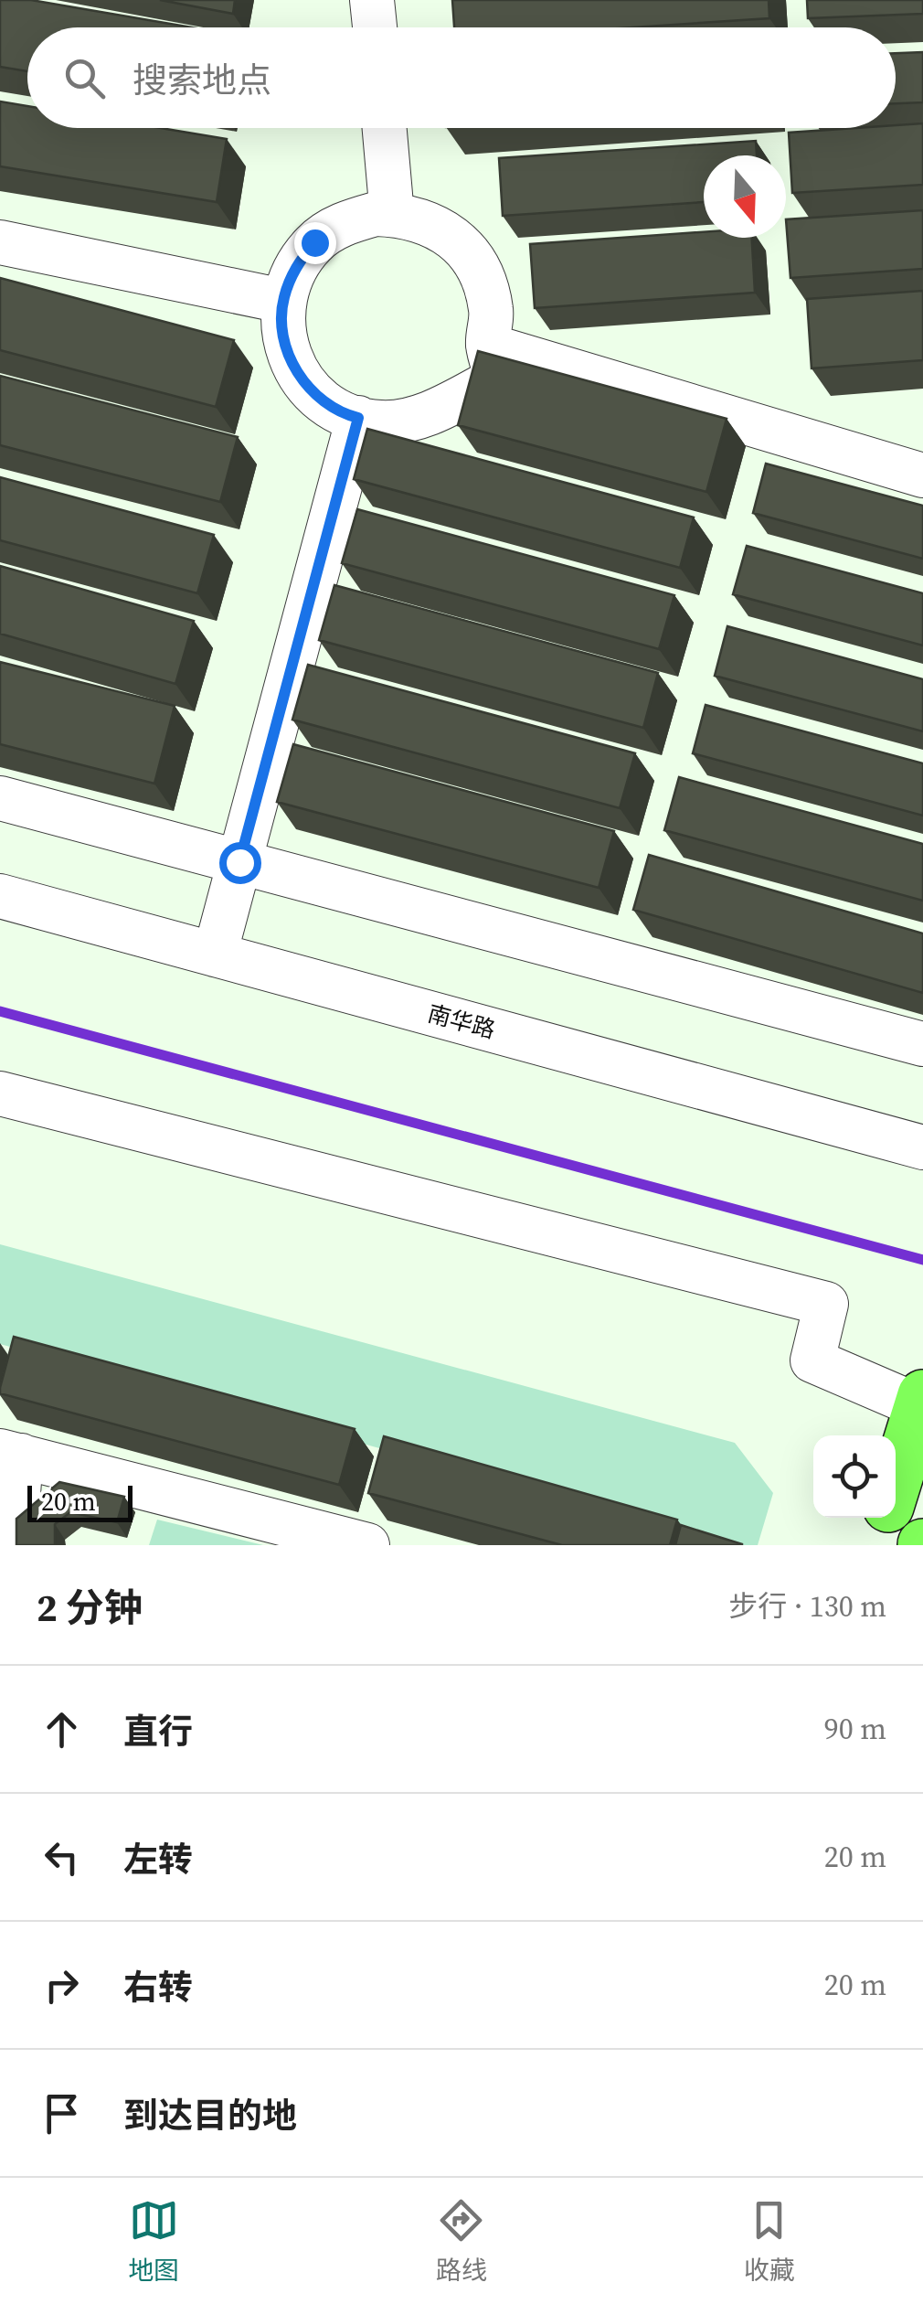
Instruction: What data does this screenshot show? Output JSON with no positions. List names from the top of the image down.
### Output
{
  "streets": {
    "street": ["南华路"]
  },
  "scale_bar": "20 m",
  "north": "bottom",
  "page": {
    "search": "搜索地点",
    "scale": "20 m",
    "heading": ["2 分钟", "步行 · 130 m"],
    "list": [
      ["直行", "90 m"],
      ["左转", "20 m"],
      ["右转", "20 m"],
      "到达目的地"
    ],
    "nav": ["地图", "路线", "收藏"]
  }
}
